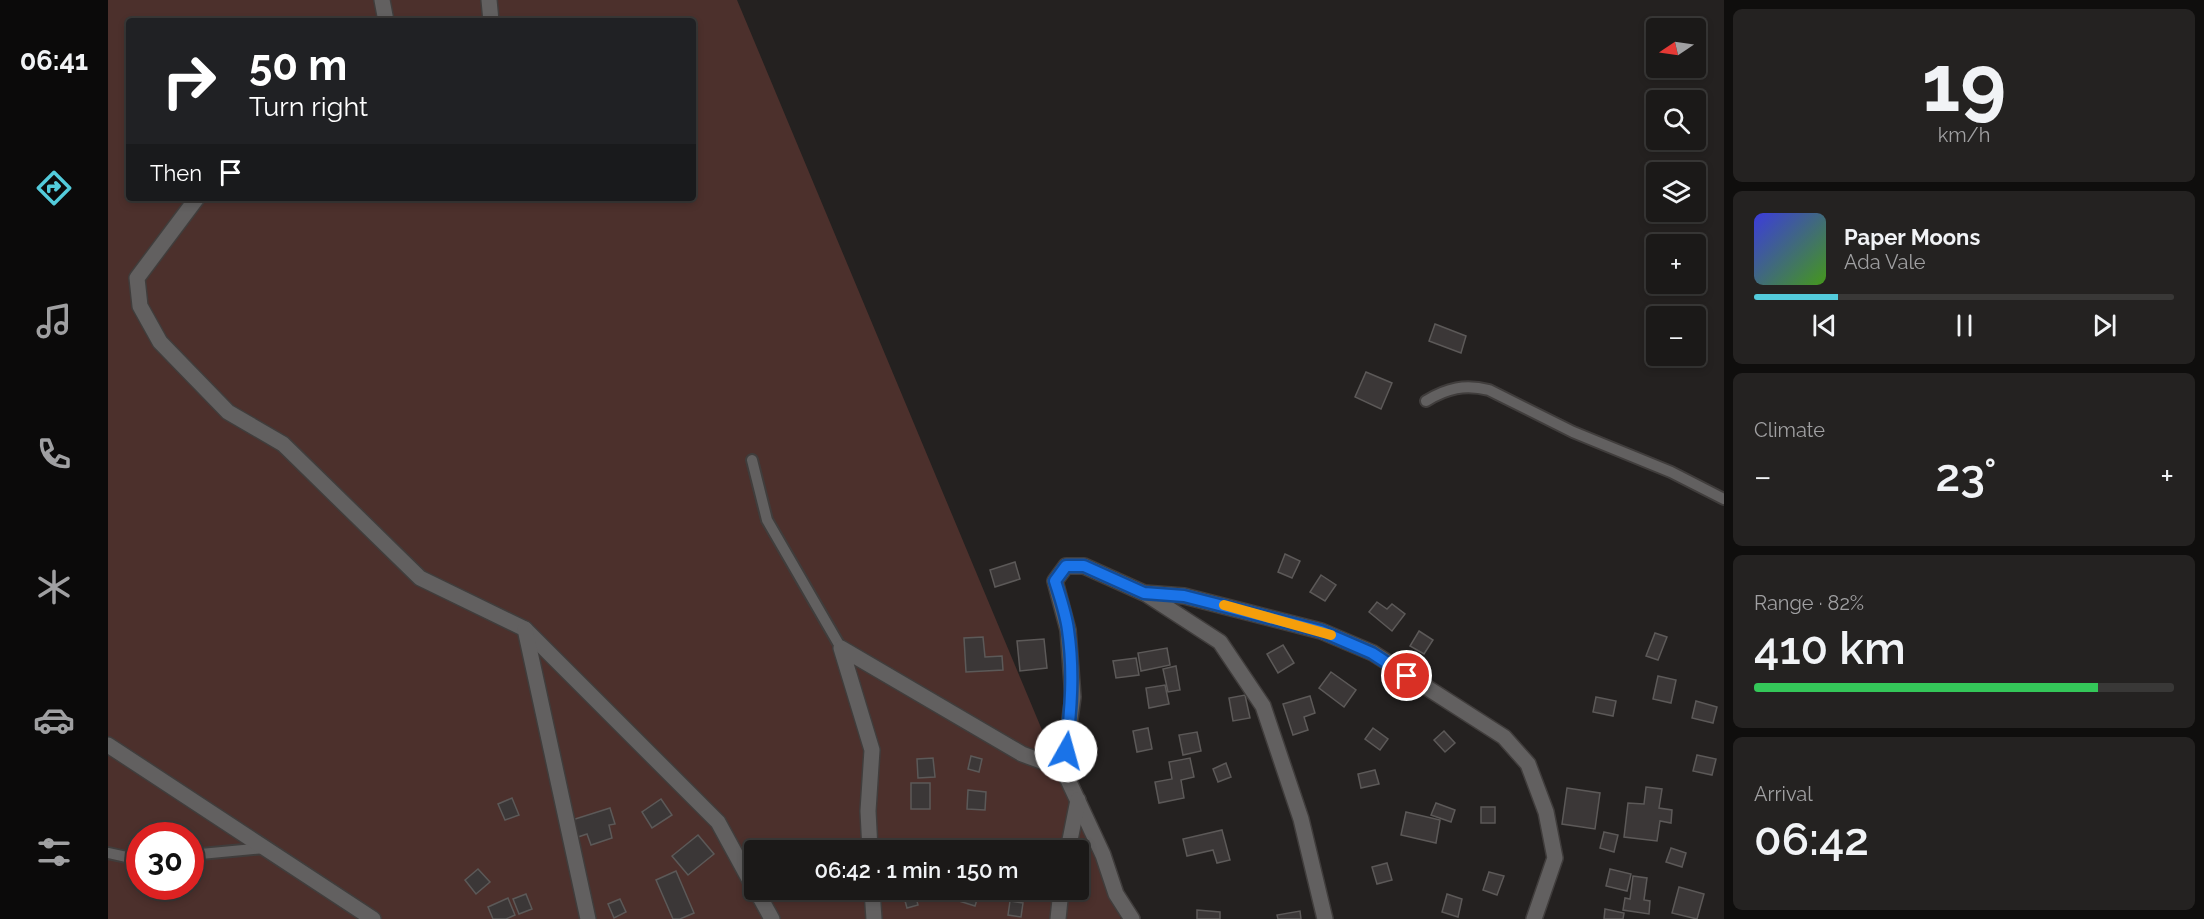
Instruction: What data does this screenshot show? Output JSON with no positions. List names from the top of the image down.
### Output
{
  "north": "left",
  "page": {
    "tabs": "06:41",
    "tile": [
      ["19", "km/h"],
      "Climate",
      ["Range · 82%", "410 km"],
      ["Arrival", "06:42"]
    ],
    "map_buttons": ["+", "−"],
    "turn": ["50 m", "Turn right"],
    "then": "Then",
    "song": ["Paper Moons", "Ada Vale"],
    "heat": ["−", "23°", "+"],
    "limit": "30",
    "trip": "06:42 · 1 min · 150 m"
  }
}
